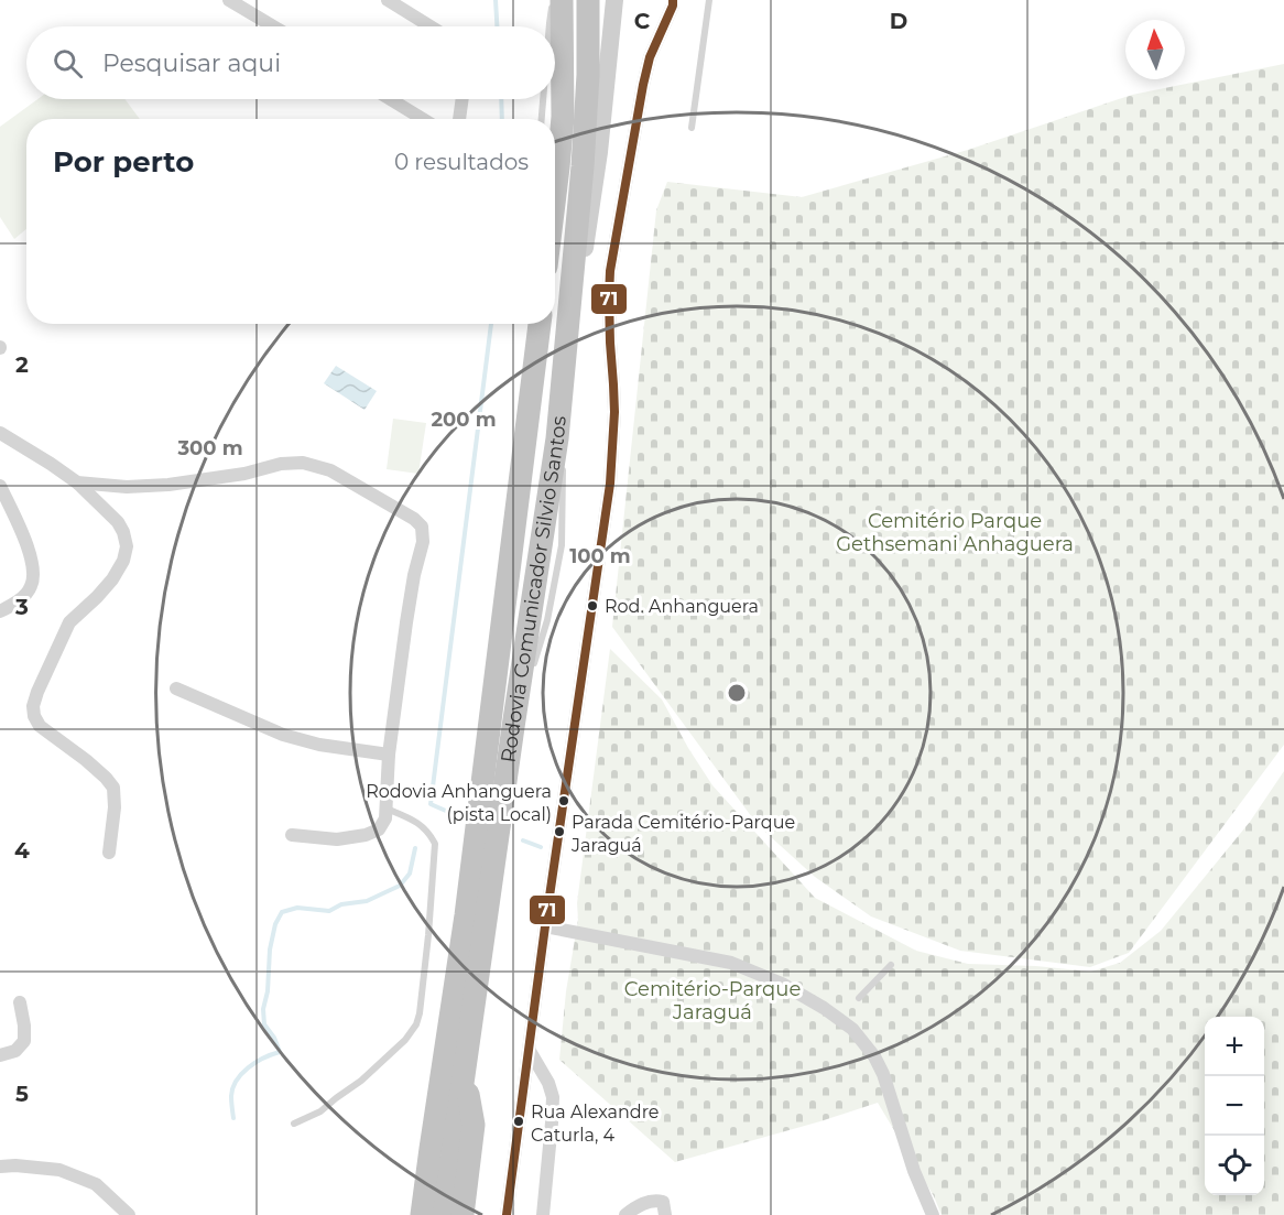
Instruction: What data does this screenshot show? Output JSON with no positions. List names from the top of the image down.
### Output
{
  "streets": {
    "highway": ["Rodovia Comunicador Silvio Santos"]
  },
  "parks": ["Cemitério Parque Gethsemani Anhaguera", "Cemitério-Parque Jaraguá"],
  "places": [
    "Rod. Anhanguera",
    "Rodovia Anhanguera (pista Local)",
    "Parada Cemitério-Parque Jaraguá",
    "Rua Alexandre Caturla, 4"
  ],
  "lines": ["transit line 71"],
  "north": "top",
  "page": {
    "search": "Pesquisar aqui",
    "heading": ["Por perto", "0 resultados"],
    "map_buttons": ["+", "−"]
  },
  "grid": {
    "columns": ["C", "D"],
    "rows": [
      "2",
      "3",
      "4",
      "5"
    ]
  },
  "rings": ["200 m", "300 m", "100 m"]
}
